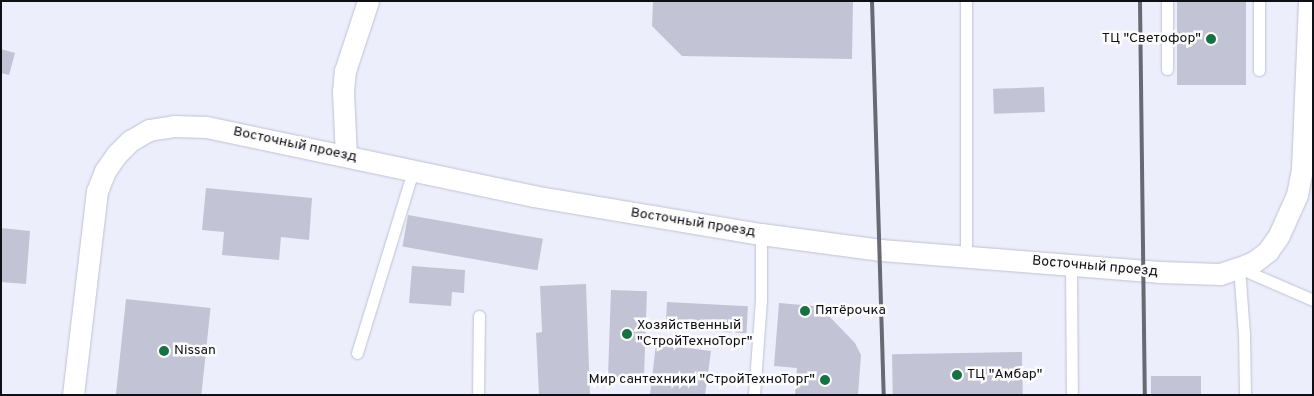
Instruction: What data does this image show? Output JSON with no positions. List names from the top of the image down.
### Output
{
  "streets": {
    "street": ["Восточный проезд"]
  },
  "places": [
    "ТЦ \"Светофор\"",
    "Пятёрочка",
    "Хозяйственный \"СтройТехноТорг\"",
    "Nissan",
    "ТЦ \"Амбар\"",
    "Мир сантехники \"СтройТехноТорг\""
  ]
}
